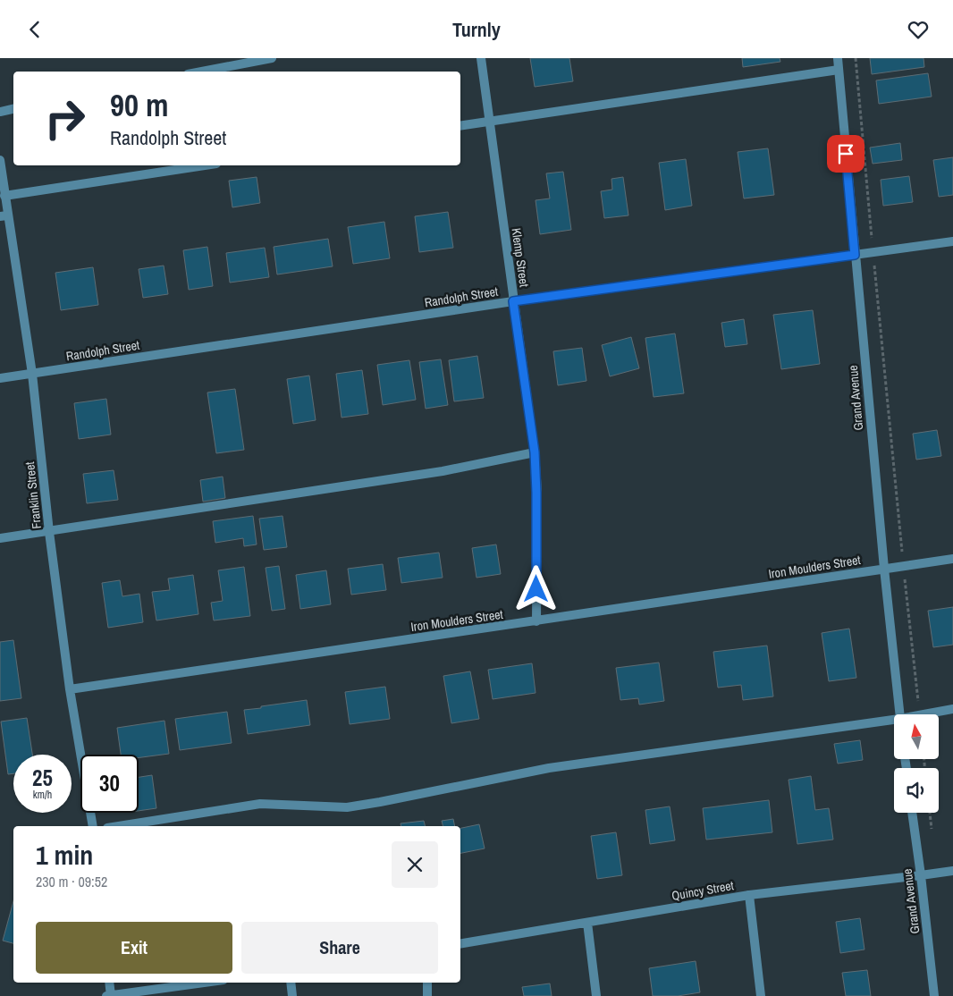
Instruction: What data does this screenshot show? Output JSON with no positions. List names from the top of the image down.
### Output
{
  "streets": {
    "street": [
      "Klemp Street",
      "Randolph Street",
      "Grand Avenue",
      "Franklin Street",
      "Iron Moulders Street",
      "Quincy Street"
    ]
  },
  "crossings": [
    ["Klemp Street", "Randolph Street"],
    ["Klemp Street", "Iron Moulders Street"],
    ["Randolph Street", "Grand Avenue"],
    ["Randolph Street", "Franklin Street"],
    ["Grand Avenue", "Iron Moulders Street"],
    ["Grand Avenue", "Quincy Street"],
    ["Franklin Street", "Iron Moulders Street"]
  ],
  "north": "top",
  "page": {
    "header": "Turnly",
    "turn": ["90 m", "Randolph Street"],
    "speed": "25 km/h",
    "limit": "30",
    "heading": ["1 min", "230 m · 09:52"],
    "buttons": ["Exit", "Share"]
  }
}
